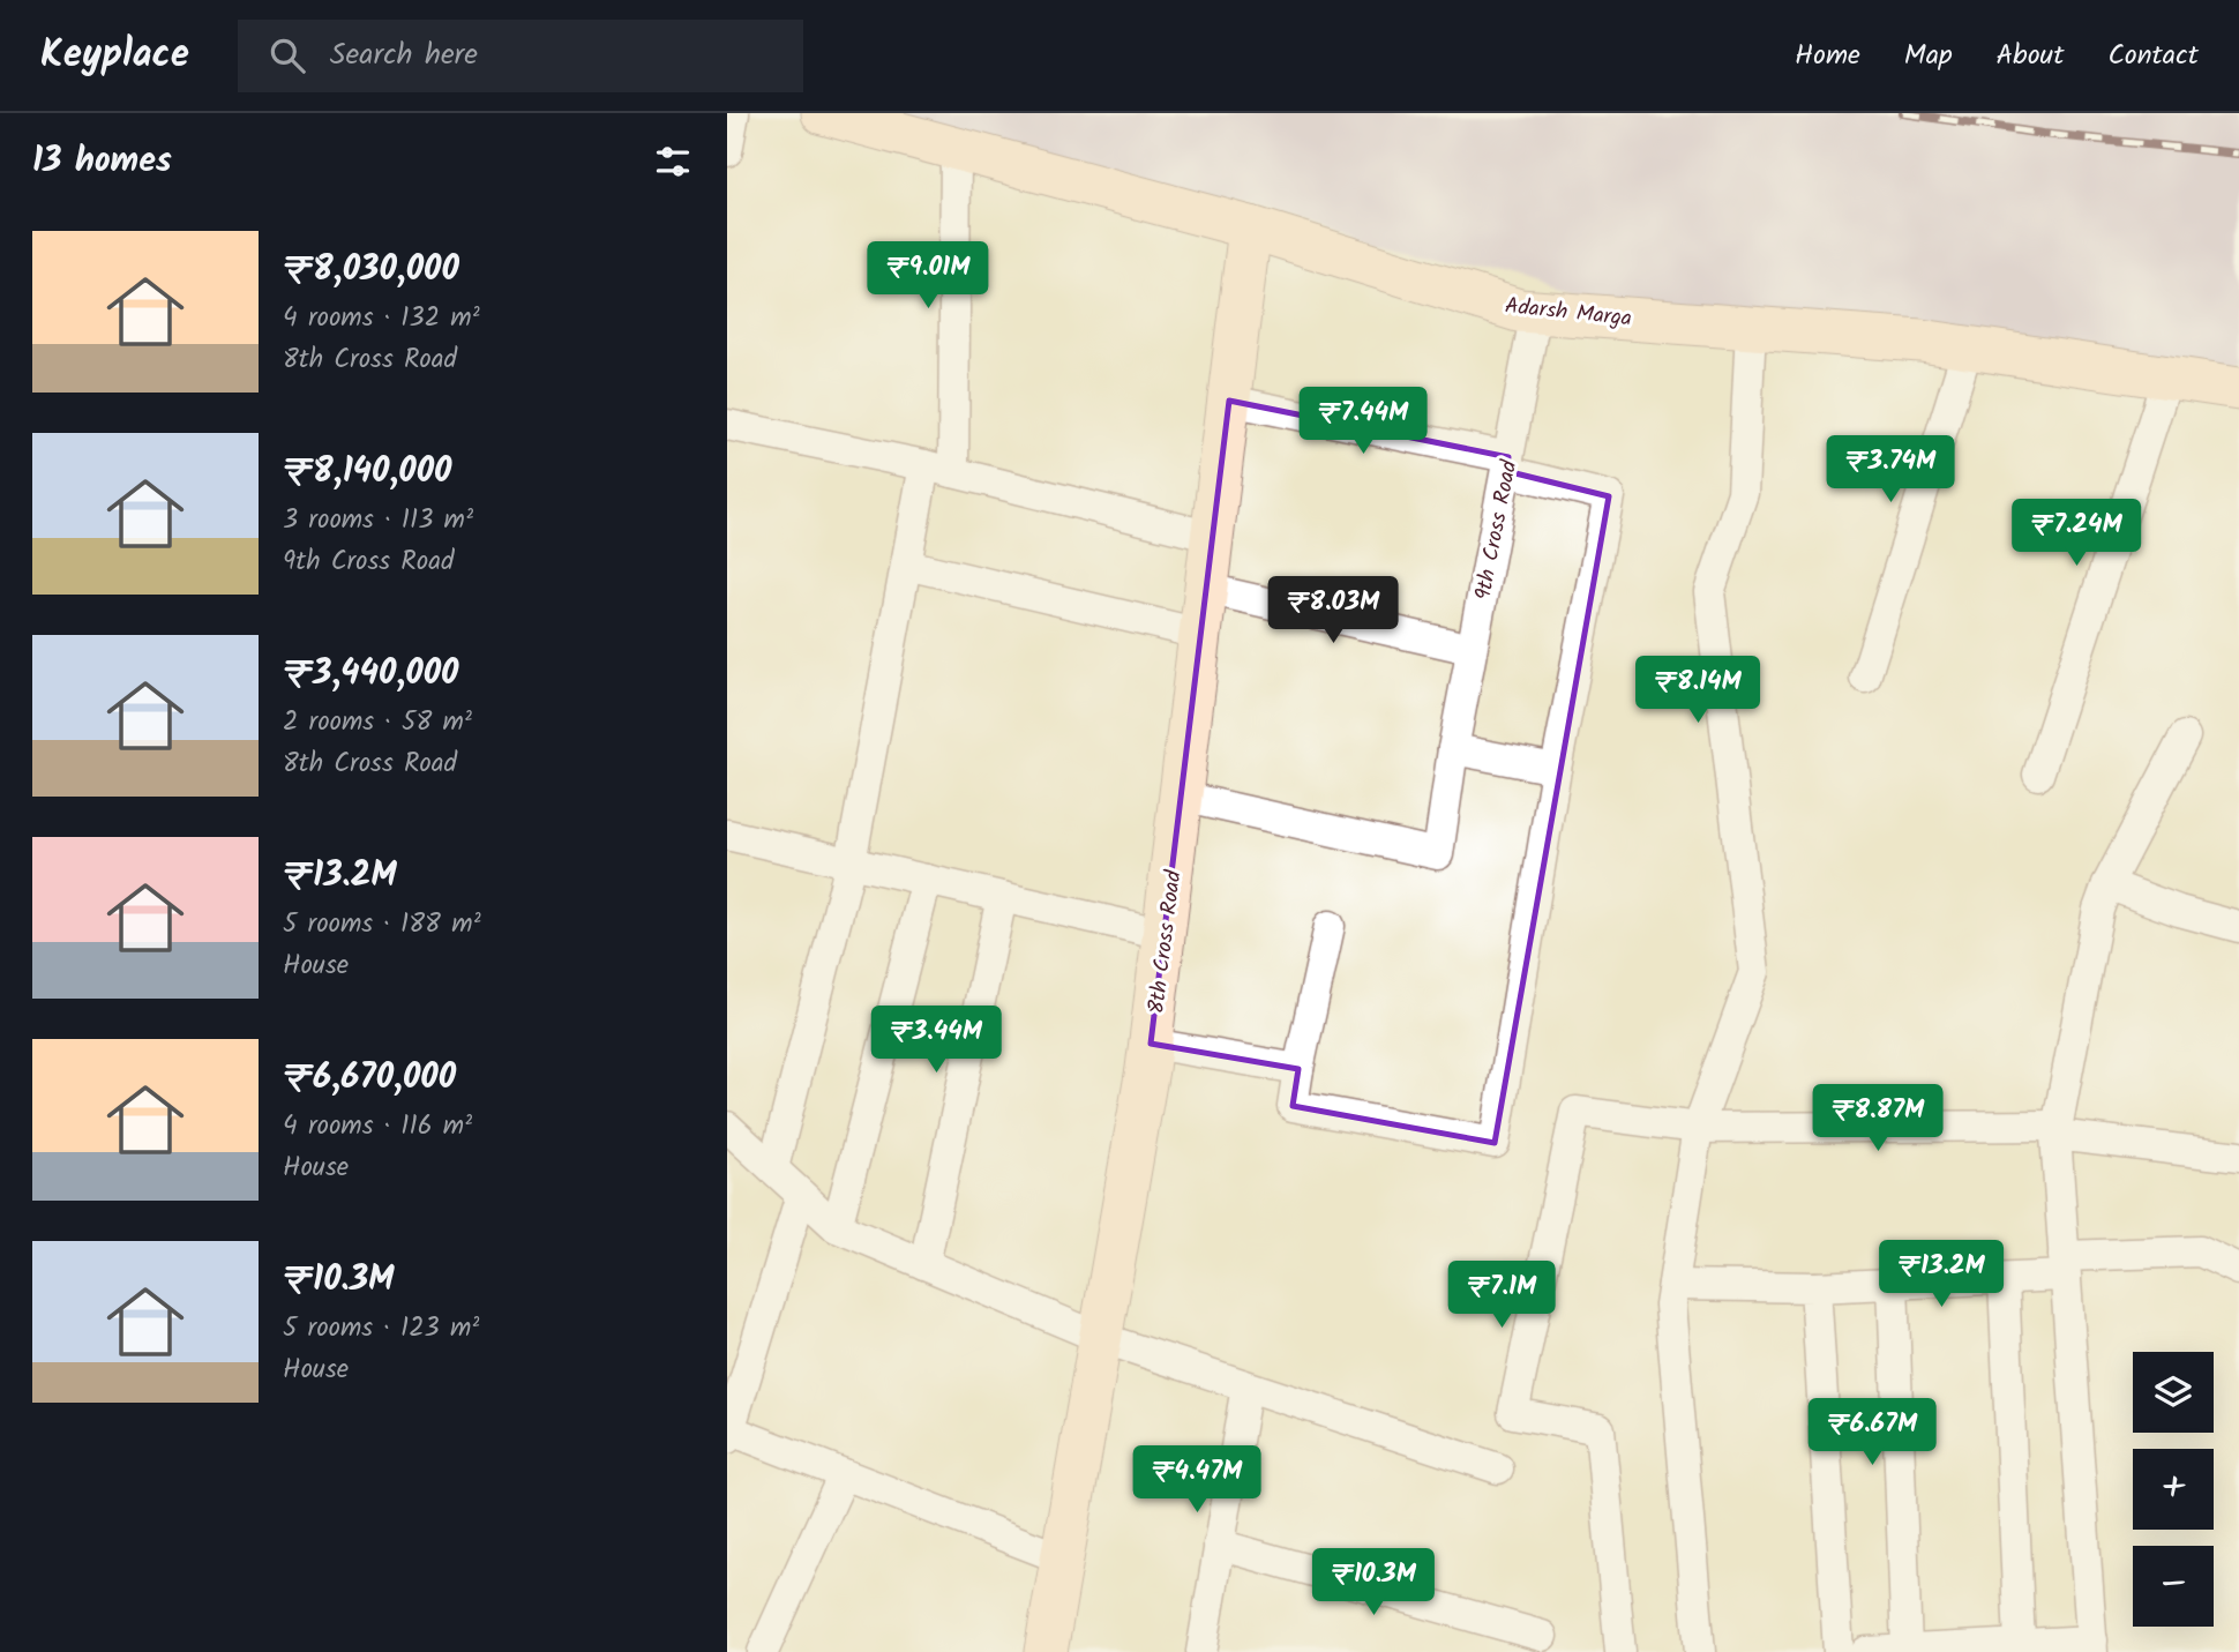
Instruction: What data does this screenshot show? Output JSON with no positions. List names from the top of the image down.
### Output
{
  "streets": {
    "street": ["Adarsh Marga", "9th Cross Road", "8th Cross Road"]
  },
  "crossings": [
    ["Adarsh Marga", "9th Cross Road"],
    ["Adarsh Marga", "8th Cross Road"],
    ["9th Cross Road", "8th Cross Road"]
  ],
  "page": {
    "header": "Keyplace",
    "search": "Search here",
    "nav": [
      "Home",
      "Map",
      "About",
      "Contact"
    ],
    "heading": "13 homes",
    "list": [
      {
        "name": "₹8,030,000",
        "note": "4 rooms · 132 m² · 8th Cross Road"
      },
      {
        "name": "₹8,140,000",
        "note": "3 rooms · 113 m² · 9th Cross Road"
      },
      {
        "name": "₹3,440,000",
        "note": "2 rooms · 58 m² · 8th Cross Road"
      },
      {
        "name": "₹13.2M",
        "note": "5 rooms · 188 m² · House"
      },
      {
        "name": "₹6,670,000",
        "note": "4 rooms · 116 m² · House"
      },
      {
        "name": "₹10.3M",
        "note": "5 rooms · 123 m² · House"
      }
    ],
    "price": [
      "₹9.01M",
      "₹7.44M",
      "₹3.74M",
      "₹7.24M",
      "₹8.03M",
      "₹8.14M",
      "₹3.44M",
      "₹8.87M",
      "₹13.2M",
      "₹7.1M",
      "₹6.67M",
      "₹4.47M",
      "₹10.3M"
    ],
    "map_buttons": ["+", "−"]
  }
}
